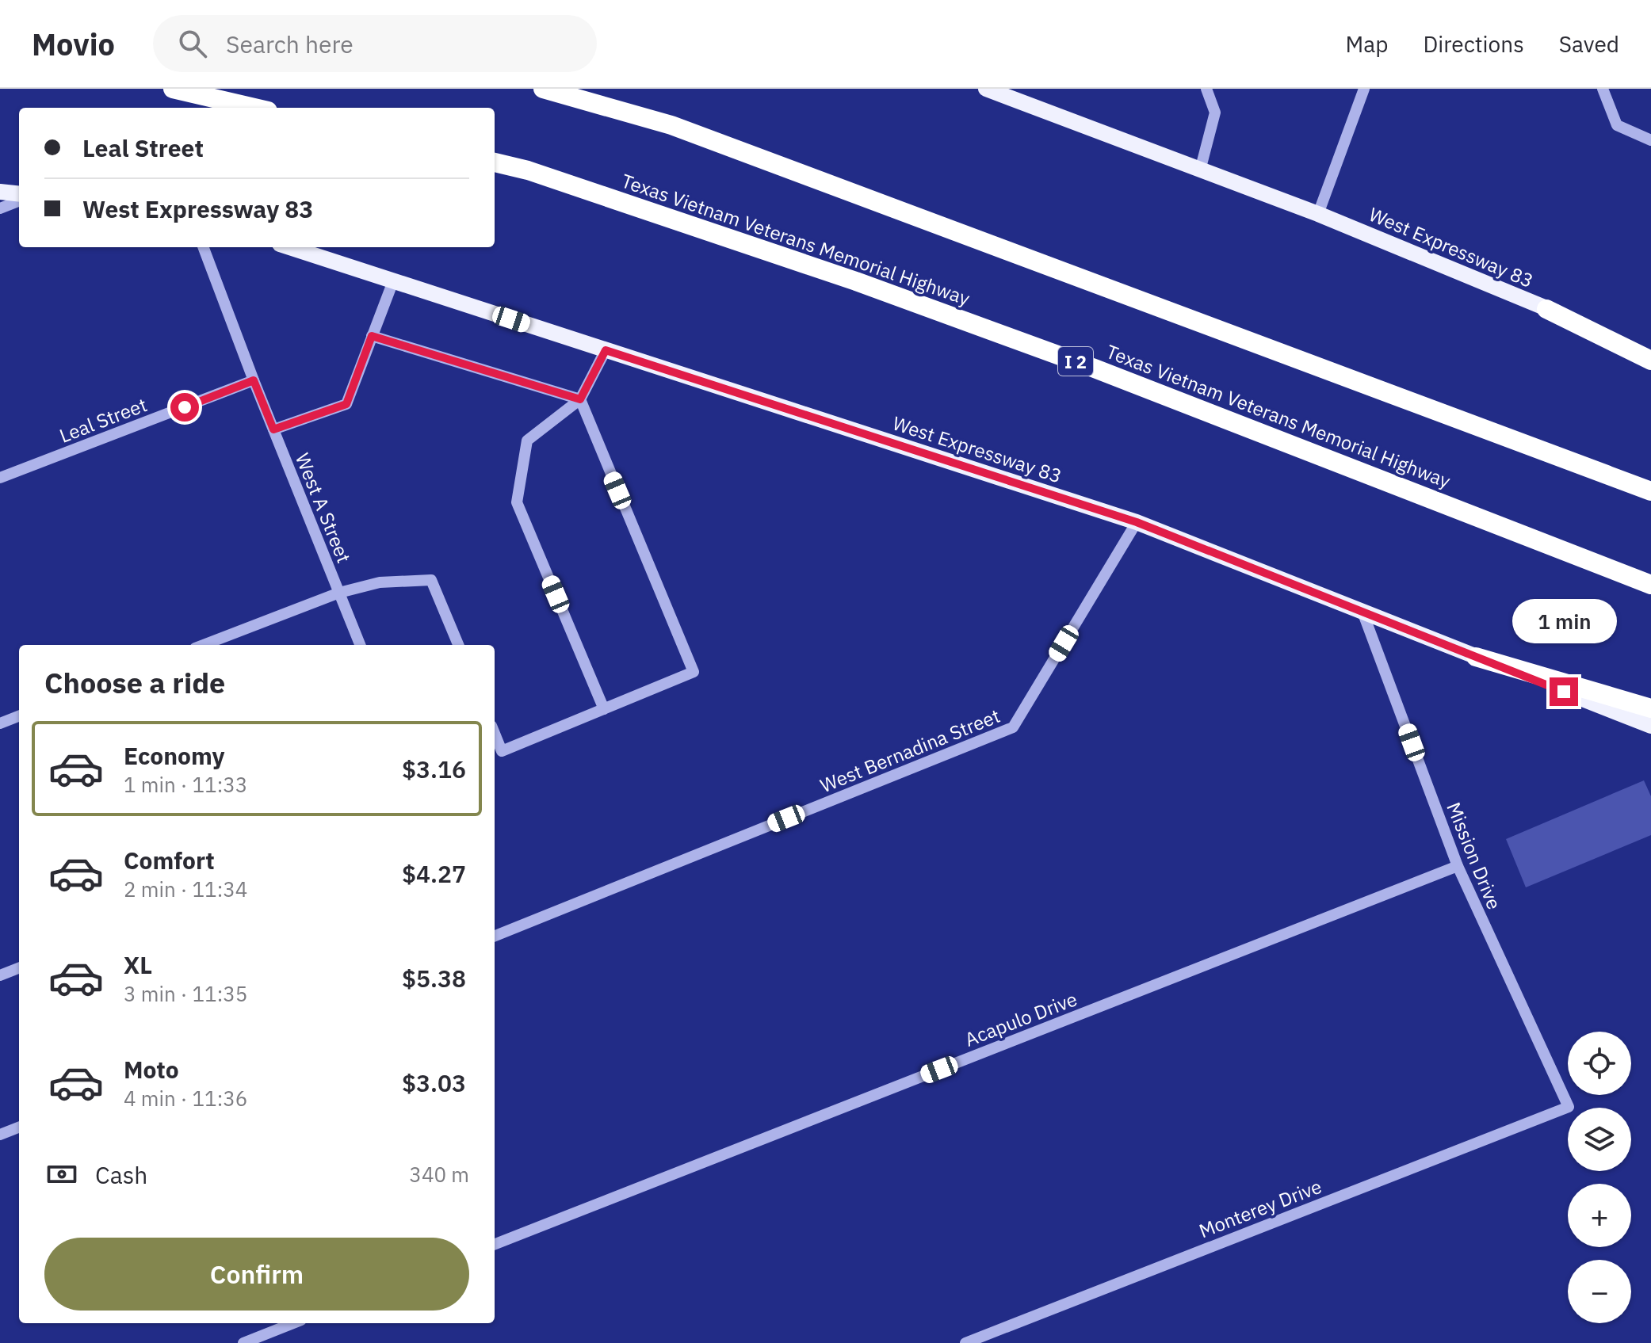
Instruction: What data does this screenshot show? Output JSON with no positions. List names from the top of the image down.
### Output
{
  "streets": {
    "highway": ["Texas Vietnam Veterans Memorial Highway", "I 2"],
    "main road": ["West Expressway 83"],
    "street": [
      "Leal Street",
      "West A Street",
      "West Bernadina Street",
      "Mission Drive",
      "Acapulo Drive",
      "Monterey Drive"
    ]
  },
  "crossings": [
    ["West Expressway 83", "West Bernadina Street"],
    ["West Expressway 83", "Mission Drive"],
    ["Leal Street", "West A Street"],
    ["Mission Drive", "Acapulo Drive"],
    ["Mission Drive", "Monterey Drive"]
  ],
  "page": {
    "header": "Movio",
    "search": "Search here",
    "nav": ["Map", "Directions", "Saved"],
    "banner": ["Leal Street", "West Expressway 83"],
    "bubble": "1 min",
    "heading": "Choose a ride",
    "list": [
      {
        "name": "Economy",
        "note": "1 min · 11:33",
        "value": "$3.16"
      },
      {
        "name": "Comfort",
        "note": "2 min · 11:34",
        "value": "$4.27"
      },
      {
        "name": "XL",
        "note": "3 min · 11:35",
        "value": "$5.38"
      },
      {
        "name": "Moto",
        "note": "4 min · 11:36",
        "value": "$3.03"
      }
    ],
    "map_buttons": ["+", "−"],
    "pay": ["Cash", "340 m"],
    "buttons": "Confirm"
  }
}
